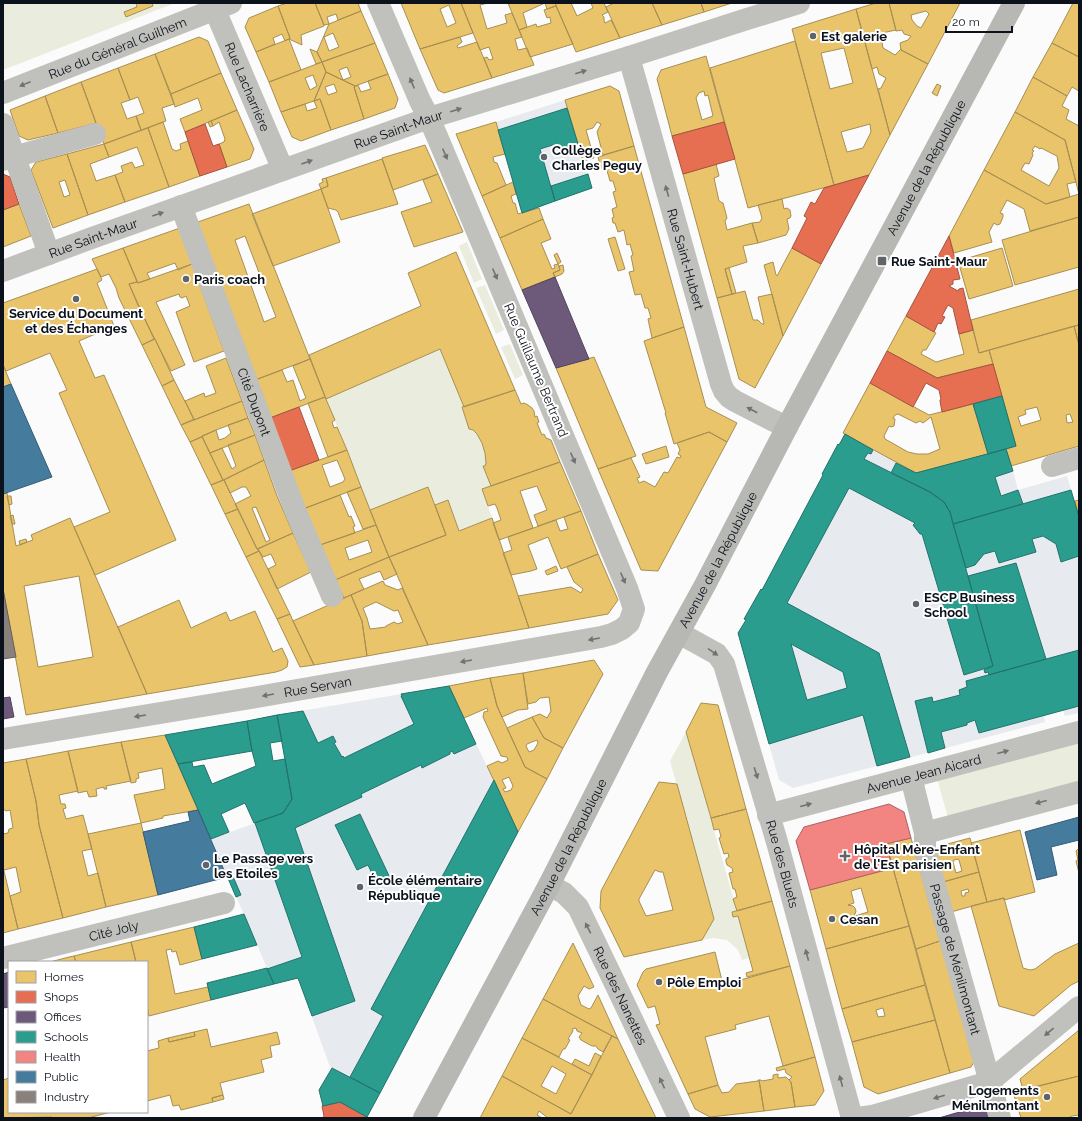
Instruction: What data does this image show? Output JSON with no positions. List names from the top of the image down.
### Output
{
  "streets": {
    "main road": ["Avenue de la République"],
    "street": [
      "Rue du Général Guilhem",
      "Rue Lacharrière",
      "Rue Saint-Maur",
      "Rue Saint-Hubert",
      "Rue Guillaume Bertrand",
      "Cité Dupont",
      "Rue Servan",
      "Avenue Jean Aicard",
      "Rue des Bluets",
      "Cité Joly",
      "Passage de Ménilmontant",
      "Rue des Nanettes"
    ]
  },
  "crossings": [
    ["Rue du Général Guilhem", "Rue Lacharrière"],
    ["Rue Lacharrière", "Rue Saint-Maur"],
    ["Rue Saint-Maur", "Rue Saint-Hubert"],
    ["Rue Saint-Maur", "Rue Guillaume Bertrand"],
    ["Rue Saint-Maur", "Cité Dupont"],
    ["Avenue de la République", "Rue Saint-Hubert"],
    ["Avenue de la République", "Rue des Bluets"],
    ["Avenue de la République", "Rue des Nanettes"],
    ["Rue Guillaume Bertrand", "Rue Servan"],
    ["Avenue Jean Aicard", "Rue des Bluets"],
    ["Avenue Jean Aicard", "Passage de Ménilmontant"]
  ],
  "one_way": [
    "Rue Saint-Maur",
    "Rue Saint-Hubert",
    "Rue Servan",
    "Rue des Nanettes"
  ],
  "places": {
    "other": [
      "Est galerie",
      "Collège Charles Peguy",
      "Paris coach",
      "Service du Document et des Échanges",
      "ESCP Business School",
      "Le Passage vers les Etoiles",
      "École élémentaire République",
      "Cesan",
      "Pôle Emploi",
      "Logements Ménilmontant"
    ],
    "transit": ["Rue Saint-Maur"],
    "health": ["Hôpital Mère-Enfant de l'Est parisien"]
  },
  "legend": [
    "Homes",
    "Shops",
    "Offices",
    "Schools",
    "Health",
    "Public",
    "Industry"
  ],
  "scale_bar": "20 m"
}
